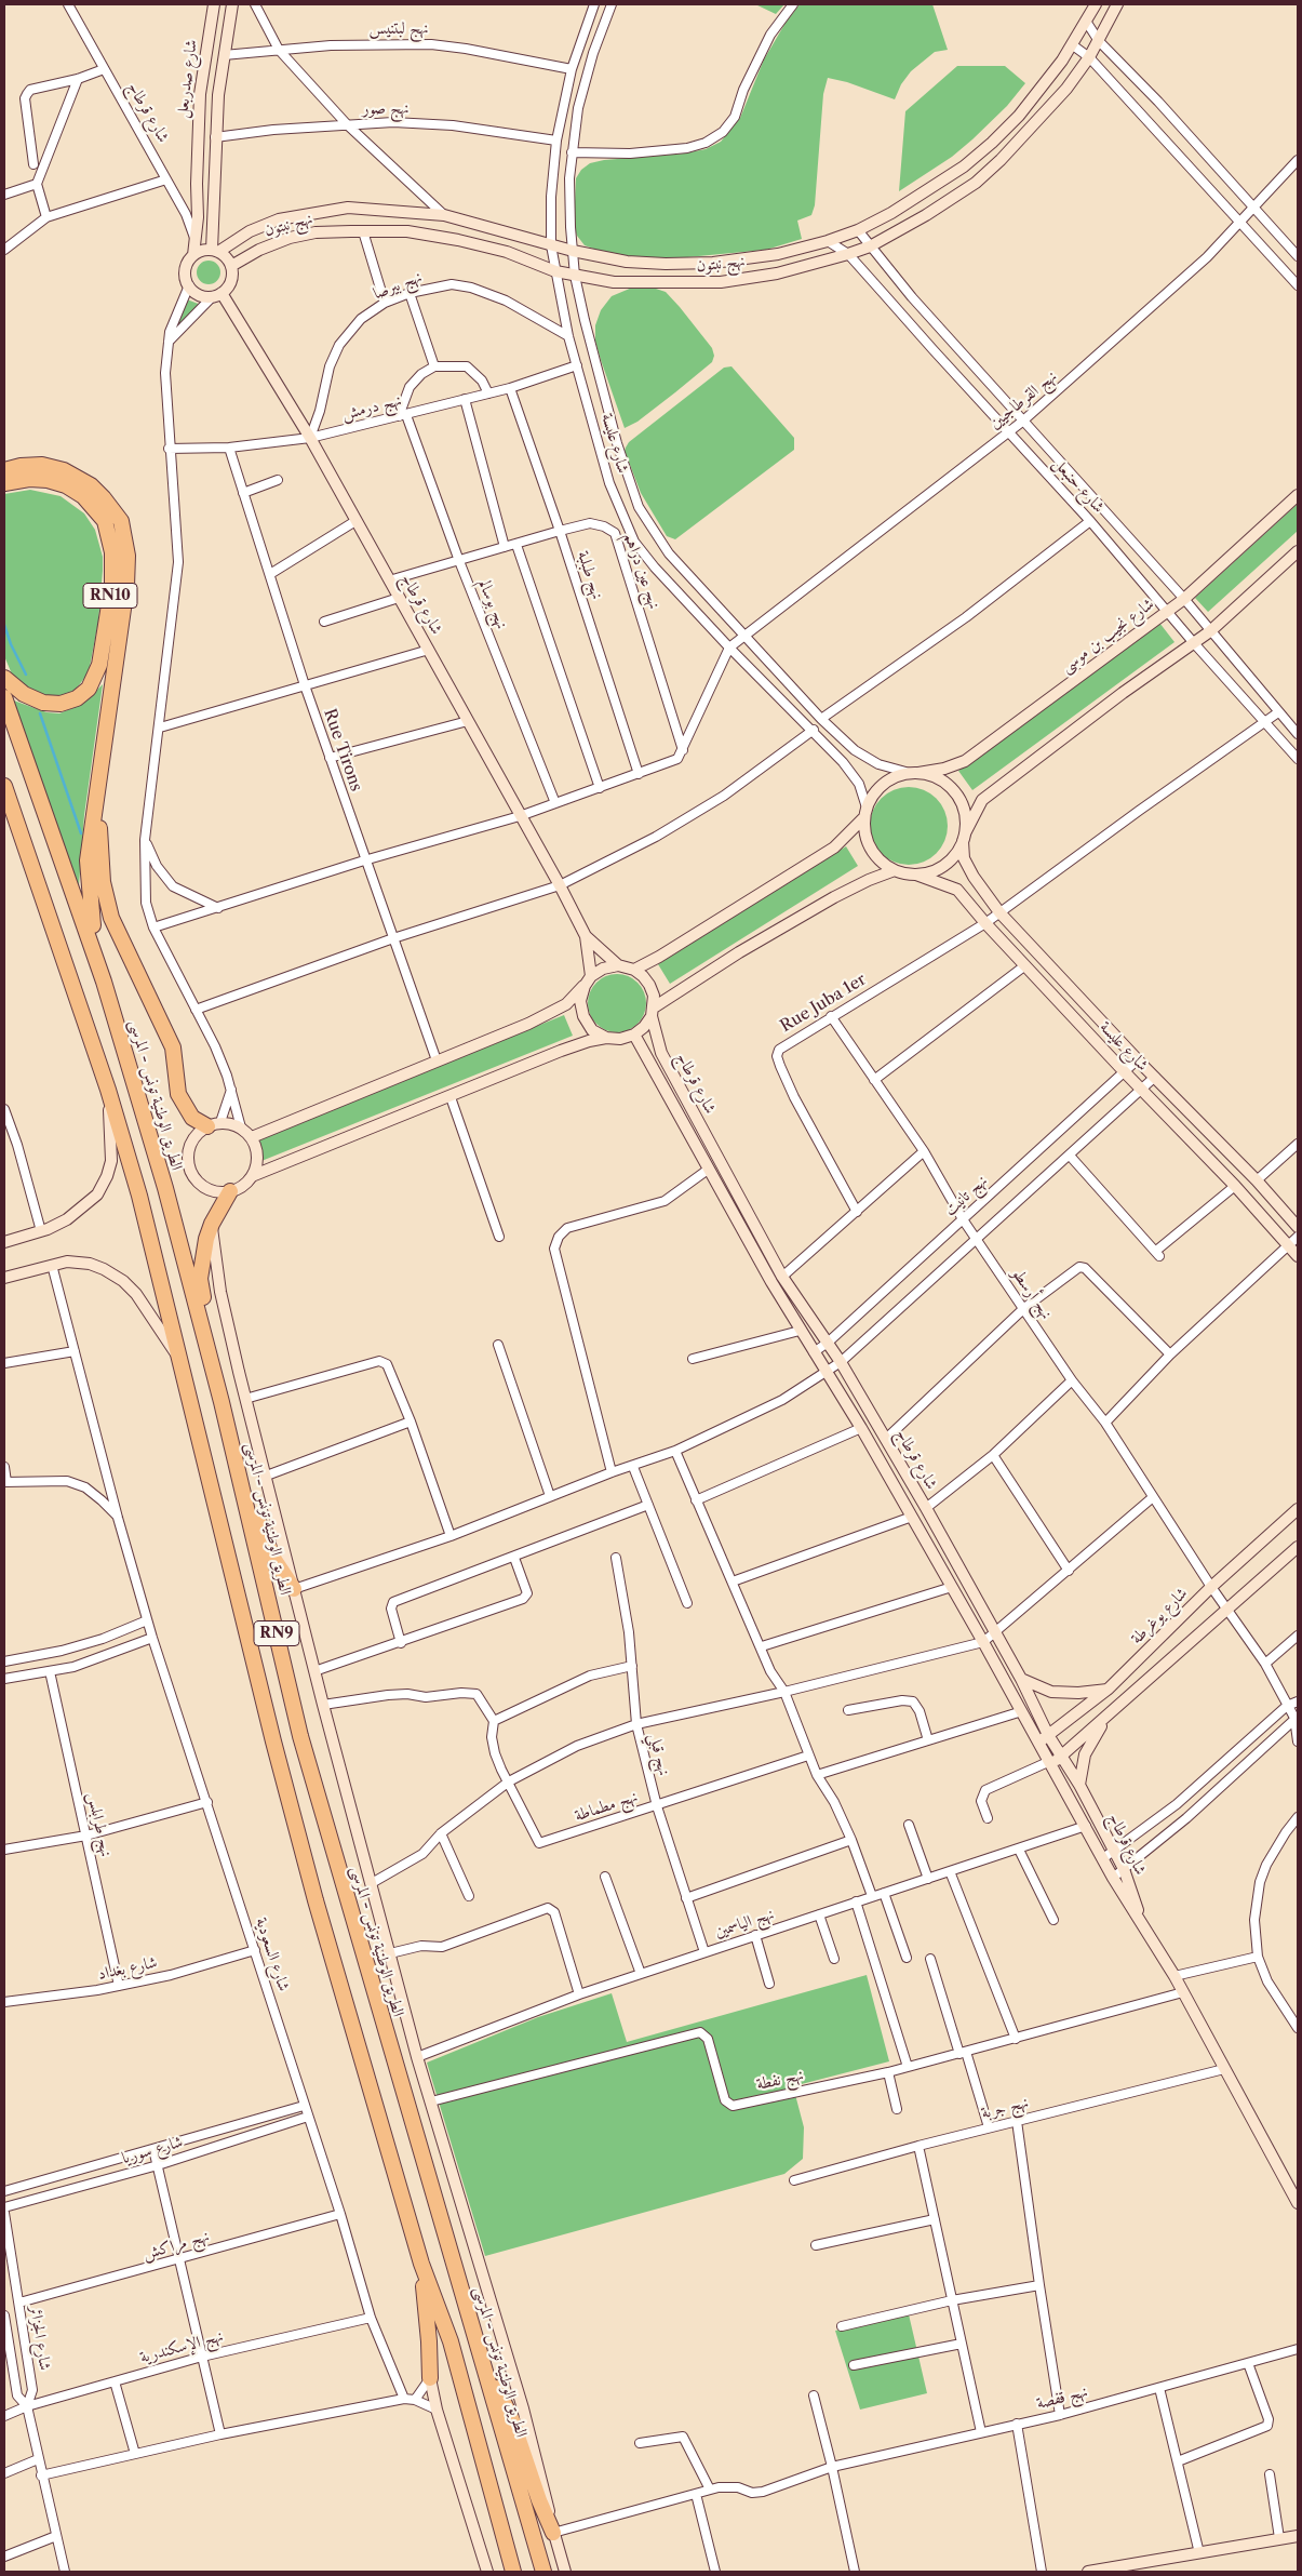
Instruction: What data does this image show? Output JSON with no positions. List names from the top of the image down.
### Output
{
  "streets": {
    "highway": ["RN10", "الطريق الوطنية تونس - المرسى", "RN9"],
    "street": [
      "نهج لبتنيس",
      "شارع صدربعل",
      "نهج صور",
      "شارع قرطاج",
      "نهج نبتون",
      "نهج بيرصا",
      "نهج القرطاجيين",
      "نهج درمش",
      "شارع عليسة",
      "شارع حنبعل",
      "نهج عين دراهم",
      "نهج طبلبة",
      "نهج بوسالم",
      "شارع نجيب بن موسى",
      "Rue Tirons",
      "Rue Juba 1er",
      "نهج تانيت",
      "نهج أرسطو",
      "شارع يوغرطة",
      "نهج قبلي",
      "نهج مطماطة",
      "نهج طرابلس",
      "نهج الياسمين",
      "شارع السعودية",
      "شارع بغداد",
      "نهج نفطة",
      "نهج جربة",
      "شارع سوريا",
      "نهج مراكش",
      "شارع الجزائر",
      "نهج الإسكندرية",
      "نهج قفصة"
    ]
  },
  "crossings": [
    ["نهج لبتنيس", "شارع صدربعل"],
    ["نهج لبتنيس", "شارع عليسة"],
    ["شارع صدربعل", "نهج صور"],
    ["شارع صدربعل", "شارع قرطاج"],
    ["شارع صدربعل", "نهج نبتون"],
    ["نهج صور", "شارع عليسة"],
    ["شارع قرطاج", "نهج نبتون"],
    ["شارع قرطاج", "نهج بيرصا"],
    ["شارع قرطاج", "نهج درمش"],
    ["شارع قرطاج", "نهج عين دراهم"],
    ["شارع قرطاج", "نهج تانيت"],
    ["شارع قرطاج", "شارع يوغرطة"],
    ["شارع قرطاج", "نهج الياسمين"],
    ["شارع قرطاج", "نهج نفطة"],
    ["شارع قرطاج", "نهج جربة"],
    ["نهج نبتون", "شارع عليسة"],
    ["نهج نبتون", "شارع حنبعل"],
    ["نهج بيرصا", "نهج درمش"],
    ["نهج بيرصا", "شارع عليسة"],
    ["نهج القرطاجيين", "شارع عليسة"],
    ["نهج القرطاجيين", "شارع حنبعل"],
    ["نهج درمش", "شارع عليسة"],
    ["نهج درمش", "نهج طبلبة"],
    ["نهج درمش", "نهج بوسالم"],
    ["نهج درمش", "Rue Tirons"],
    ["شارع عليسة", "شارع نجيب بن موسى"],
    ["شارع عليسة", "Rue Juba 1er"],
    ["شارع عليسة", "نهج تانيت"],
    ["شارع حنبعل", "شارع نجيب بن موسى"],
    ["شارع حنبعل", "Rue Juba 1er"],
    ["نهج عين دراهم", "نهج طبلبة"],
    ["نهج عين دراهم", "نهج بوسالم"],
    ["Rue Juba 1er", "نهج أرسطو"],
    ["نهج تانيت", "نهج أرسطو"],
    ["نهج أرسطو", "شارع يوغرطة"],
    ["نهج قبلي", "نهج مطماطة"],
    ["نهج قبلي", "نهج الياسمين"],
    ["نهج طرابلس", "شارع بغداد"],
    ["شارع السعودية", "شارع بغداد"],
    ["شارع السعودية", "شارع سوريا"],
    ["شارع السعودية", "نهج مراكش"],
    ["شارع السعودية", "نهج الإسكندرية"],
    ["نهج مراكش", "شارع الجزائر"],
    ["شارع الجزائر", "نهج الإسكندرية"]
  ]
}
